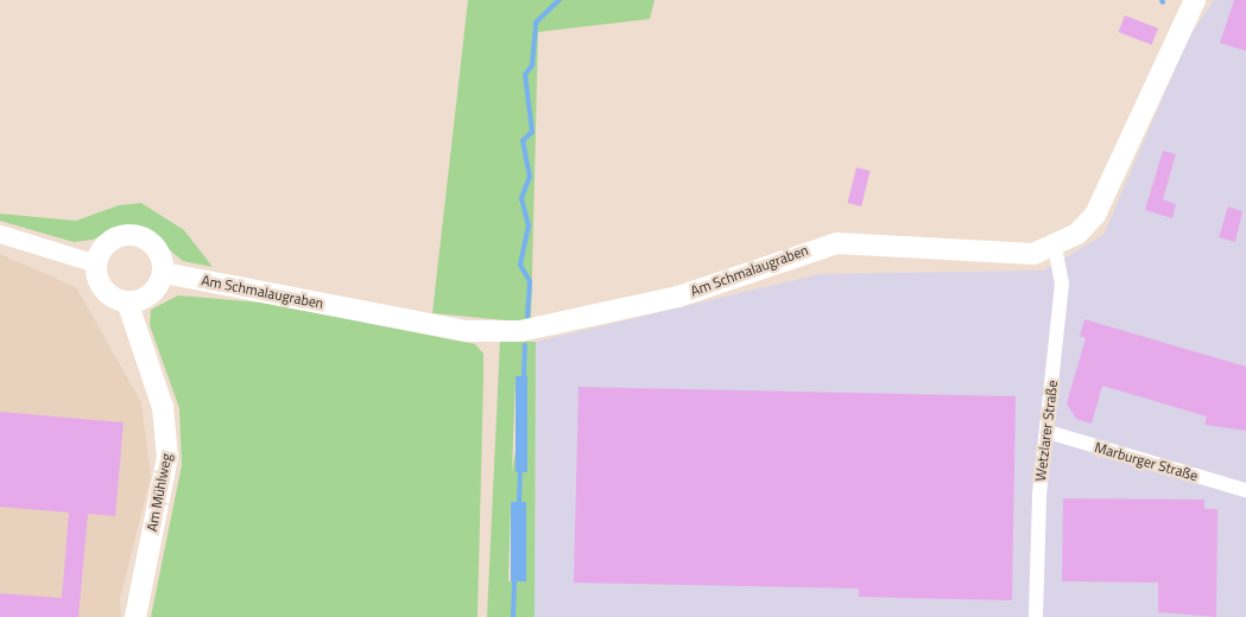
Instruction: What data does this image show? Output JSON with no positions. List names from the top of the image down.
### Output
{
  "streets": {
    "main road": ["Am Schmalaugraben", "Am Mühlweg"],
    "street": ["Wetzlarer Straße", "Marburger Straße"]
  },
  "crossings": [
    ["Am Schmalaugraben", "Wetzlarer Straße"],
    ["Am Schmalaugraben", "Am Mühlweg"],
    ["Wetzlarer Straße", "Marburger Straße"]
  ]
}
